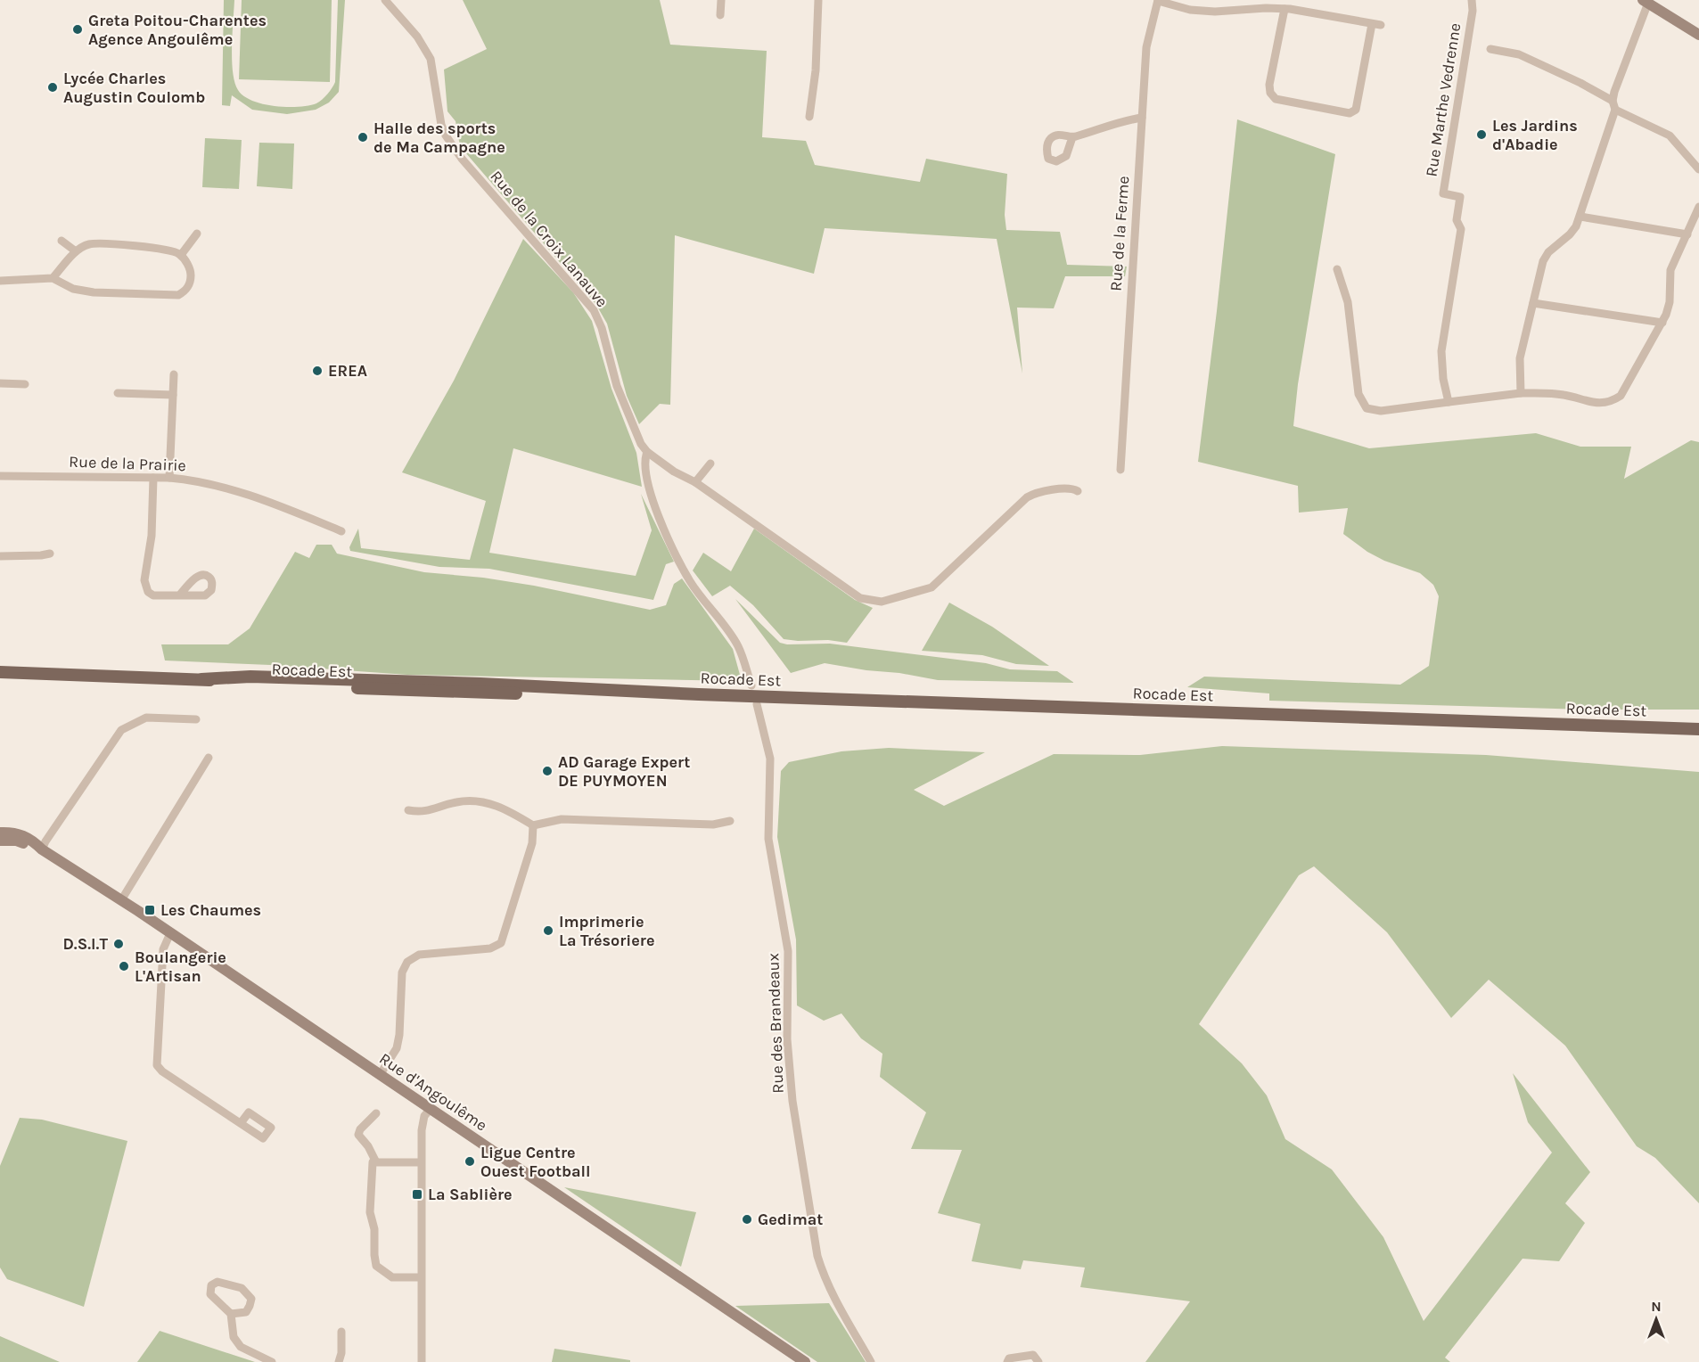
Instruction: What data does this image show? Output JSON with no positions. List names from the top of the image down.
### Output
{
  "streets": {
    "main road": ["Rocade Est"],
    "street": [
      "Rue Marthe Vedrenne",
      "Rue de la Ferme",
      "Rue de la Croix Lanauve",
      "Rue de la Prairie",
      "Rue des Brandeaux",
      "Rue d'Angoulême"
    ]
  },
  "places": {
    "other": [
      "Greta Poitou-Charentes Agence Angoulême",
      "Lycée Charles Augustin Coulomb",
      "Les Jardins d'Abadie",
      "Halle des sports de Ma Campagne",
      "EREA",
      "AD Garage Expert DE PUYMOYEN",
      "Imprimerie La Trésoriere",
      "D.S.I.T",
      "Boulangerie L'Artisan",
      "Ligue Centre Ouest Football",
      "Gedimat"
    ],
    "transit": ["Les Chaumes", "La Sablière"]
  },
  "north": "top"
}
